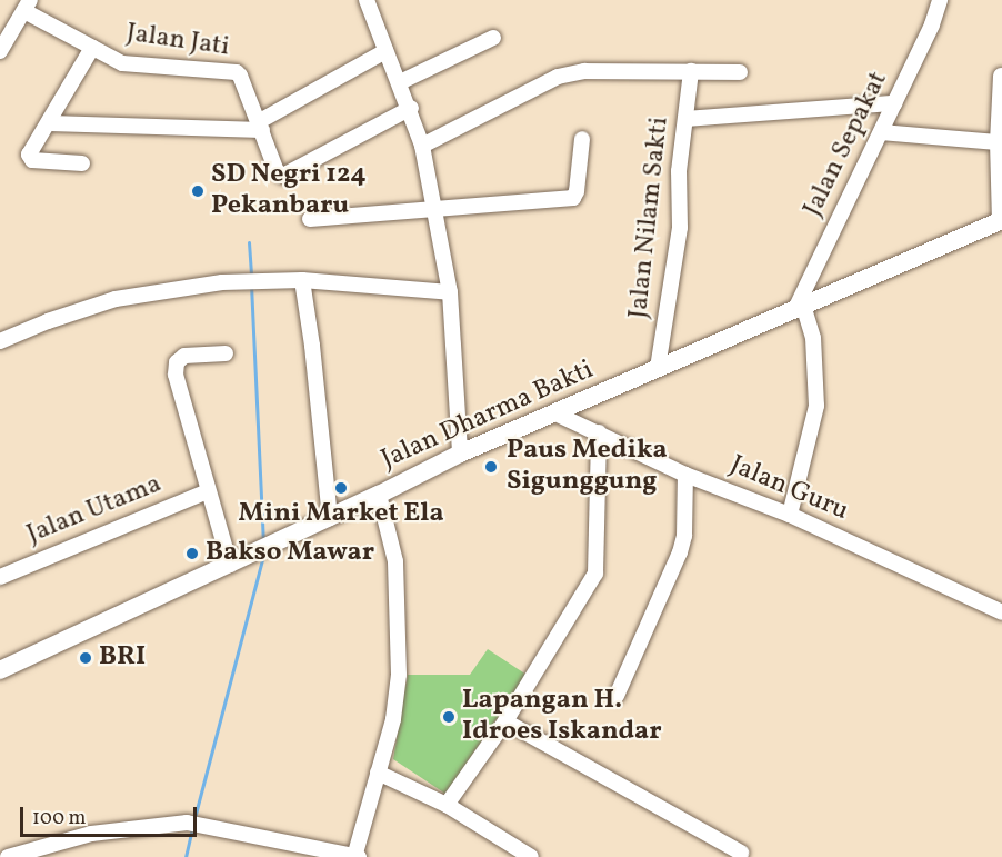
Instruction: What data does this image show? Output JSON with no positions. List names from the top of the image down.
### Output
{
  "streets": {
    "main road": ["Jalan Dharma Bakti"],
    "street": [
      "Jalan Jati",
      "Jalan Sepakat",
      "Jalan Nilam Sakti",
      "Jalan Guru",
      "Jalan Utama"
    ]
  },
  "crossings": [
    ["Jalan Sepakat", "Jalan Dharma Bakti"],
    ["Jalan Nilam Sakti", "Jalan Dharma Bakti"],
    ["Jalan Dharma Bakti", "Jalan Guru"]
  ],
  "places": [
    "SD Negri 124 Pekanbaru",
    "Paus Medika Sigunggung",
    "Mini Market Ela",
    "Bakso Mawar",
    "BRI",
    "Lapangan H. Idroes Iskandar"
  ],
  "scale_bar": "100 m"
}
